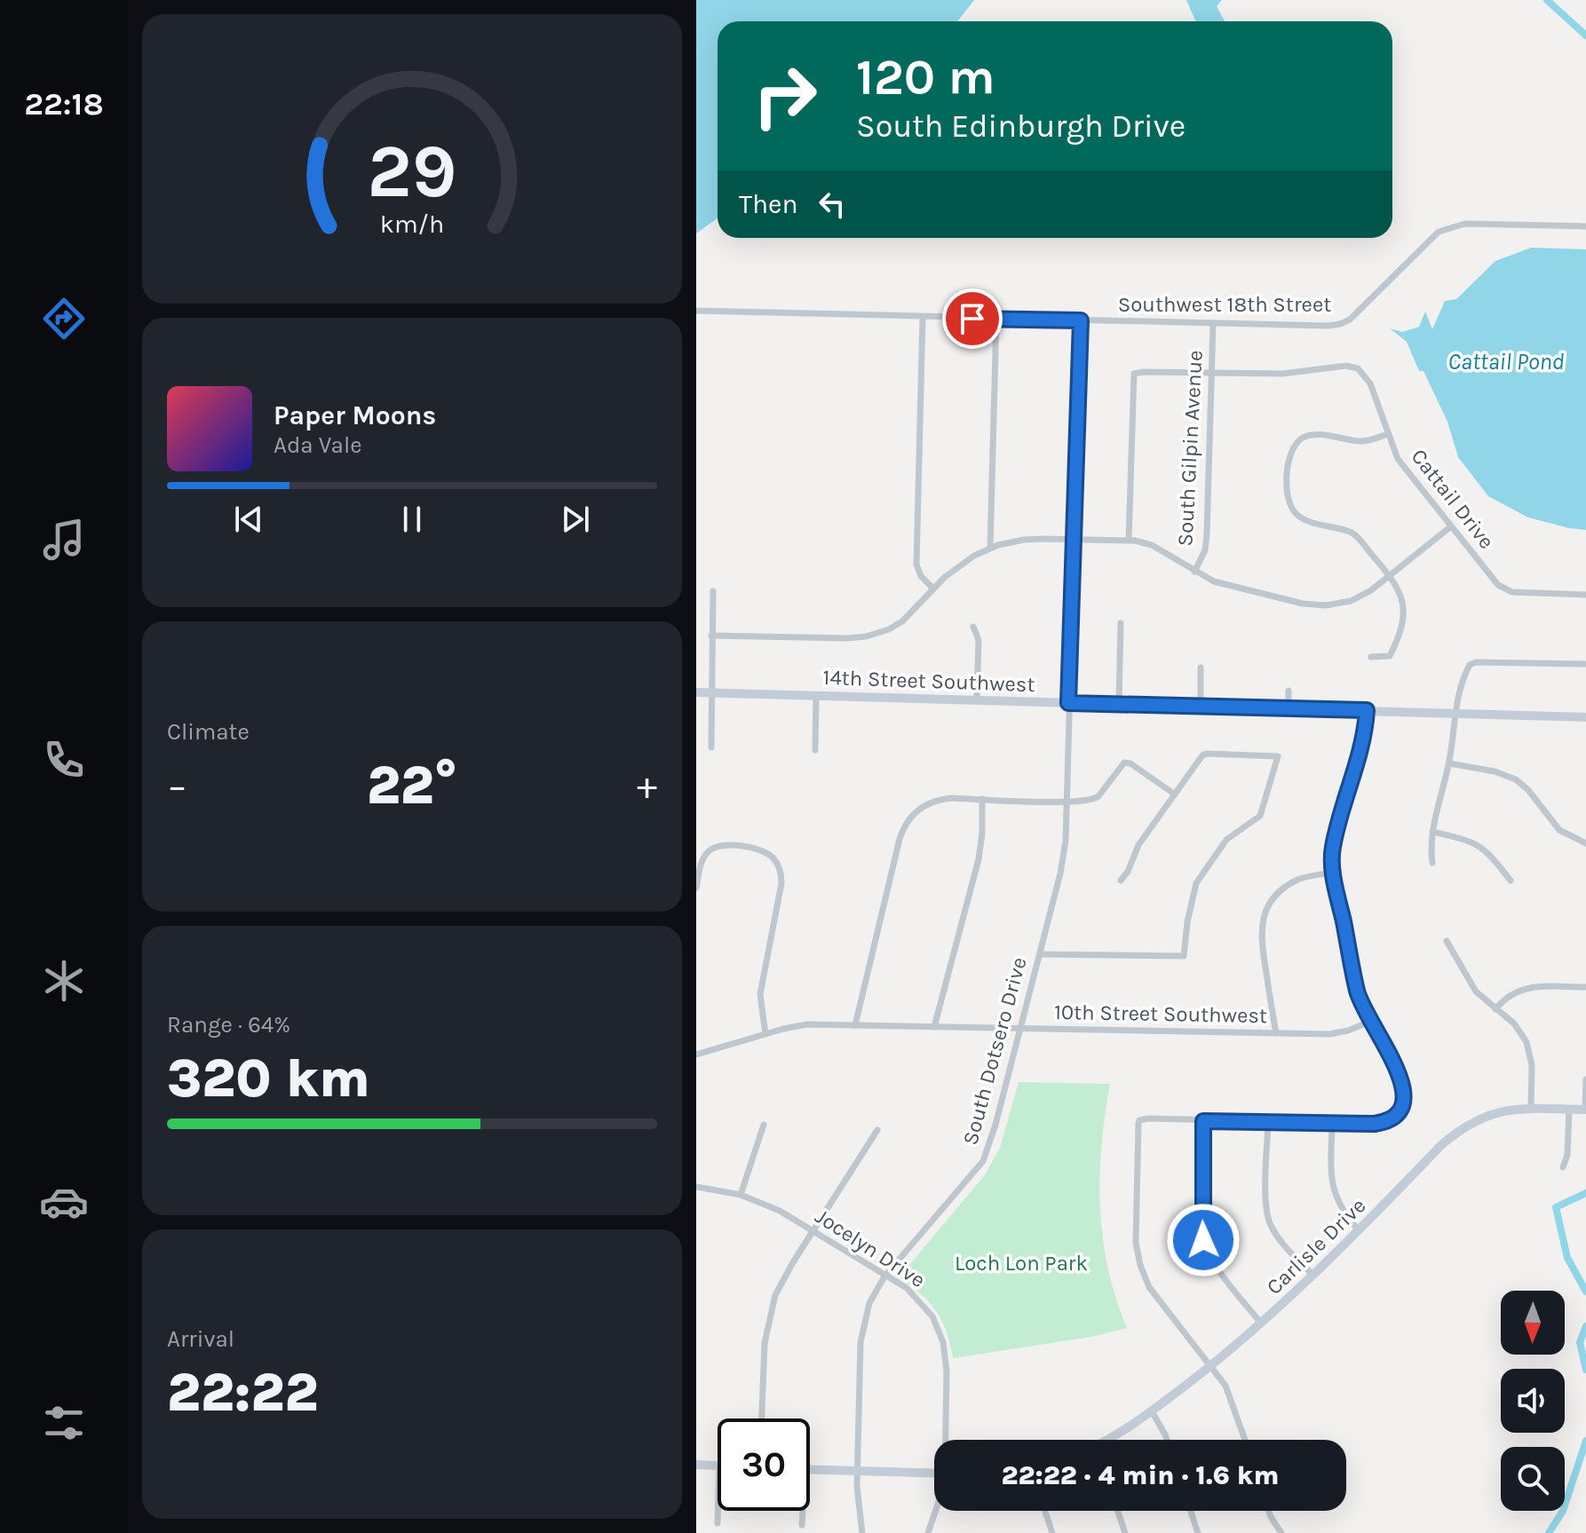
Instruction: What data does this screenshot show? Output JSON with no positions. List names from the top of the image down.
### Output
{
  "streets": {
    "main road": ["14th Street Southwest", "Carlisle Drive"],
    "street": [
      "Southwest 18th Street",
      "South Gilpin Avenue",
      "Cattail Drive",
      "10th Street Southwest",
      "South Dotsero Drive",
      "Jocelyn Drive"
    ]
  },
  "crossings": [
    ["Southwest 18th Street", "South Gilpin Avenue"],
    ["Southwest 18th Street", "South Dotsero Drive"],
    ["South Gilpin Avenue", "Cattail Drive"],
    ["14th Street Southwest", "South Dotsero Drive"],
    ["10th Street Southwest", "South Dotsero Drive"],
    ["South Dotsero Drive", "Jocelyn Drive"]
  ],
  "water": ["Cattail Pond"],
  "parks": ["Loch Lon Park"],
  "north": "bottom",
  "page": {
    "tabs": "22:18",
    "turn": ["120 m", "South Edinburgh Drive"],
    "then": "Then",
    "song": ["Paper Moons", "Ada Vale"],
    "tile": [
      "Climate",
      ["Range · 64%", "320 km"],
      ["Arrival", "22:22"]
    ],
    "heat": ["−", "22°", "+"],
    "limit": "30",
    "trip": "22:22 · 4 min · 1.6 km",
    "gauge": ["29", "km/h"]
  }
}
